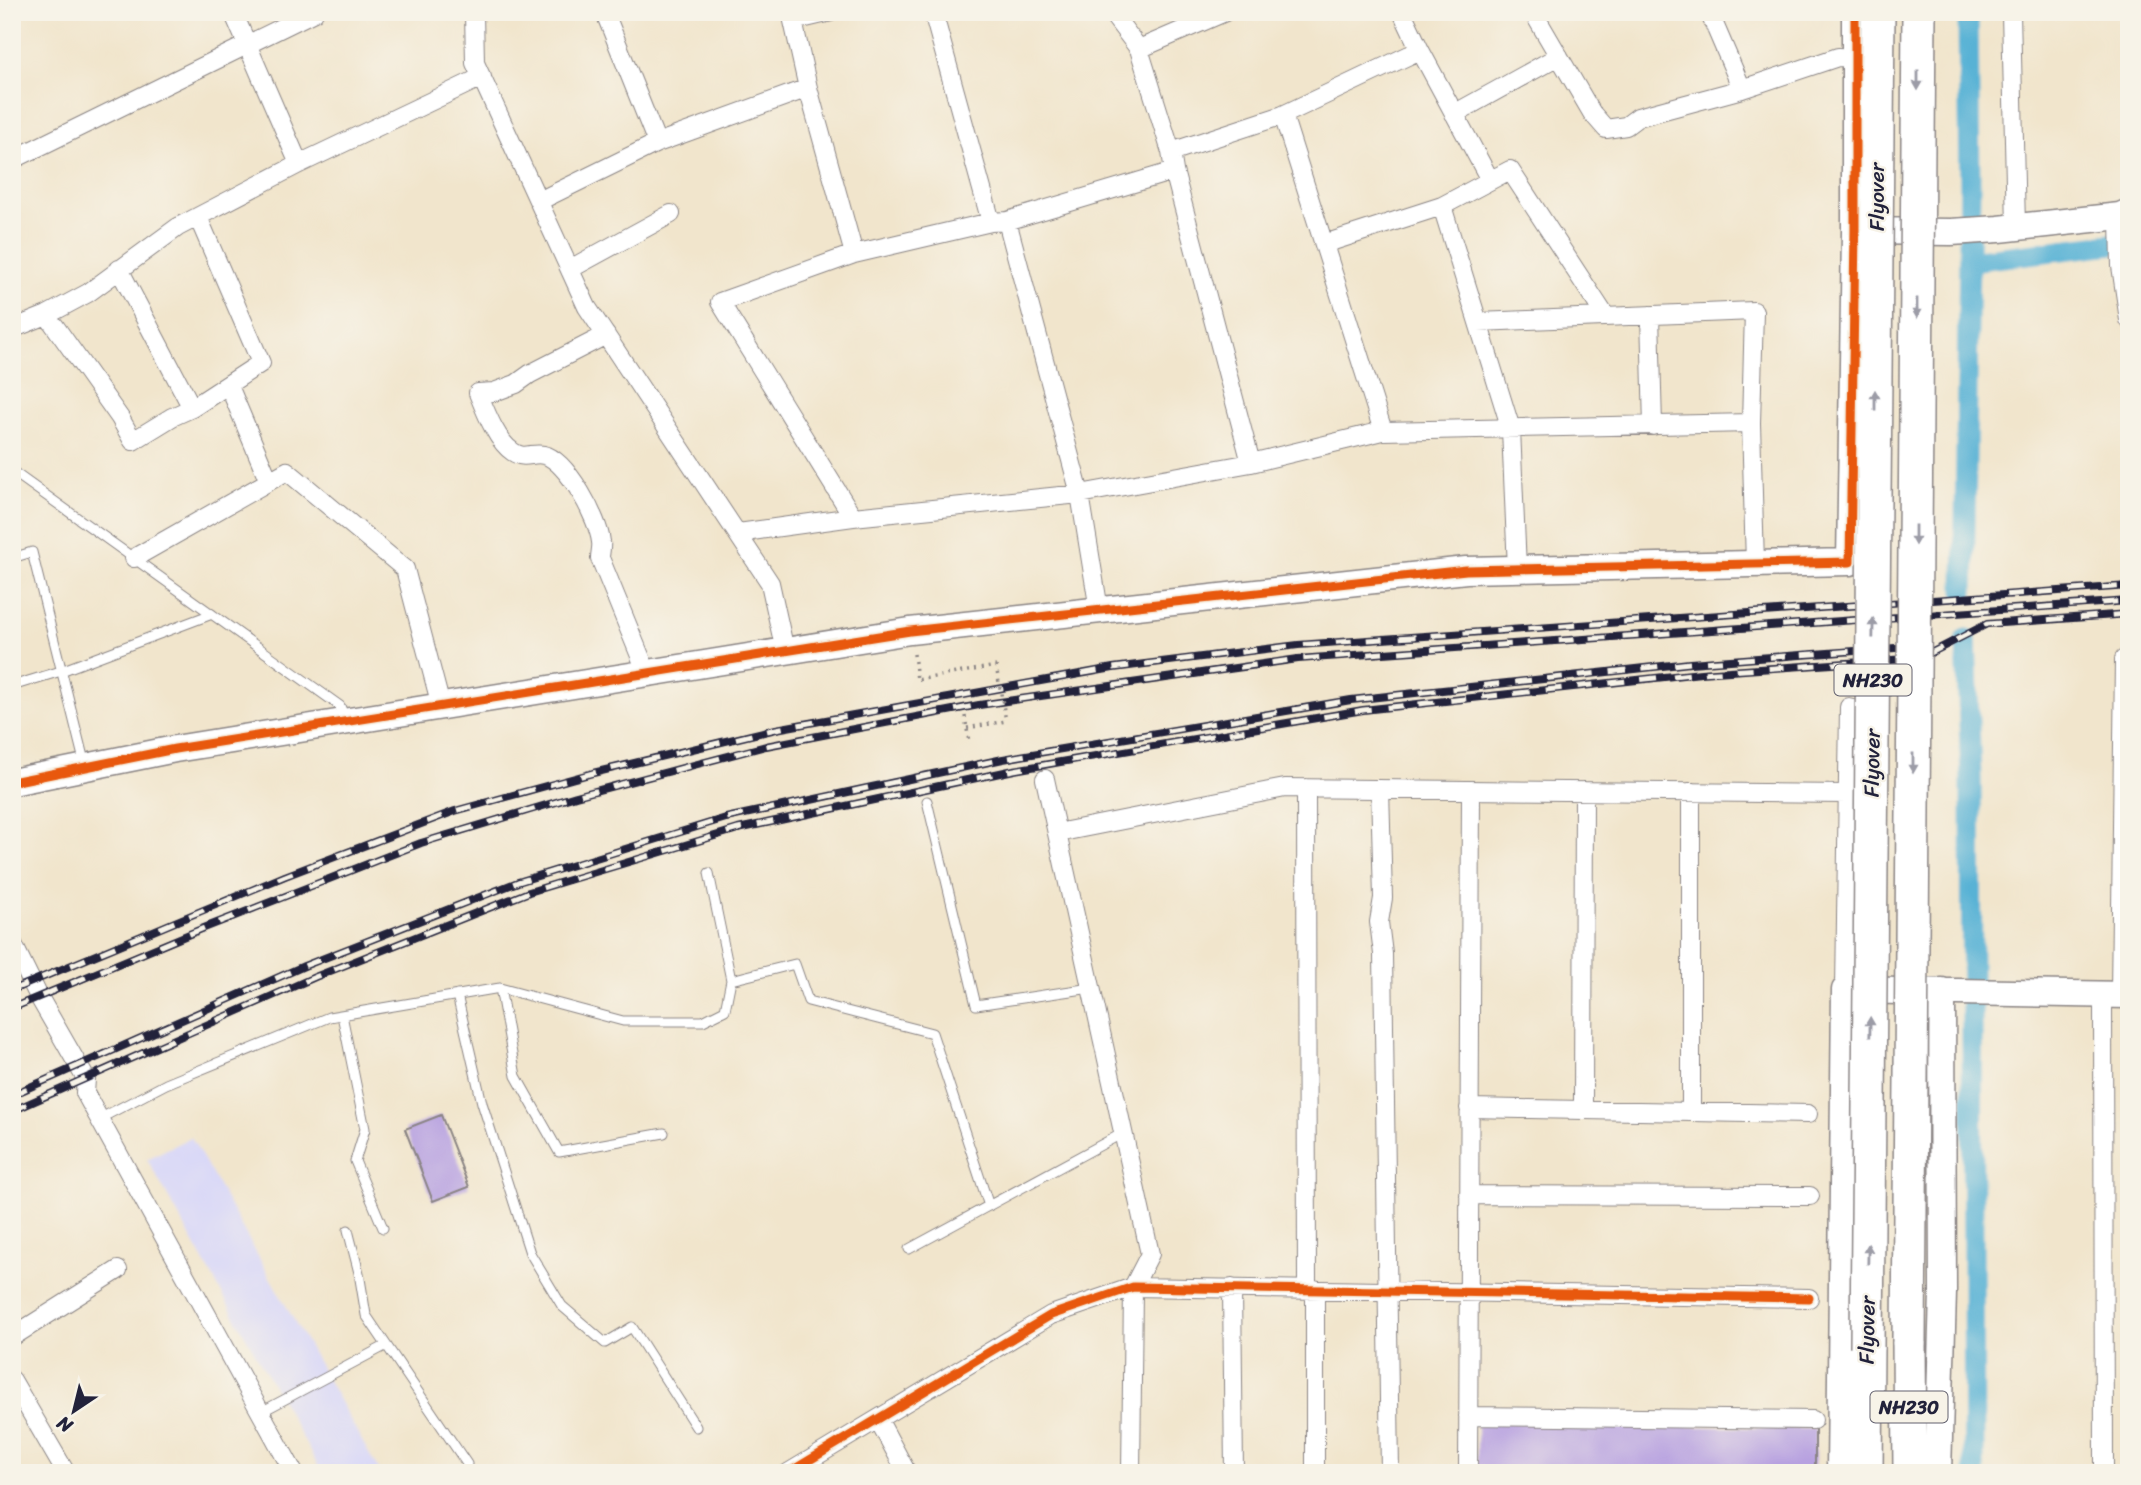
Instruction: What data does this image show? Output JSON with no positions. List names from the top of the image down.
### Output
{
  "streets": {
    "highway": ["Flyover", "NH230"]
  },
  "north": "bottom left"
}
